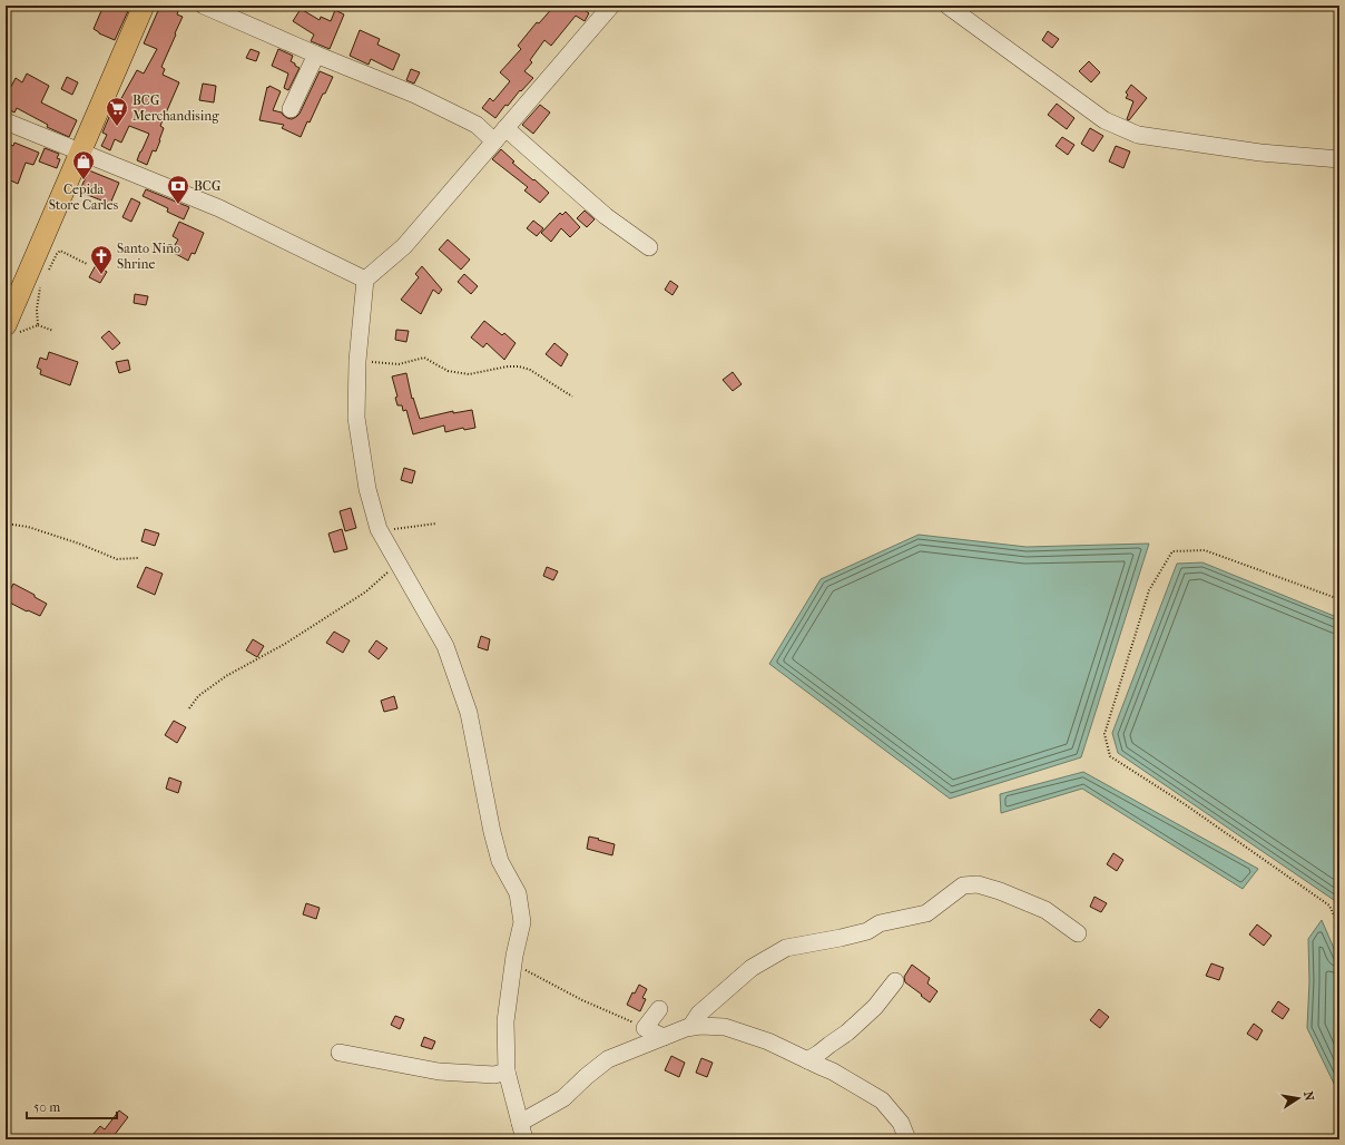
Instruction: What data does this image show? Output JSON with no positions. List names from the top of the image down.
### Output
{
  "places": {
    "supermarket": ["BCG Merchandising"],
    "shop": ["Cepida Store Carles"],
    "bank": ["BCG"],
    "church": ["Santo Niño Shrine"]
  },
  "scale_bar": "50 m",
  "north": "right"
}
